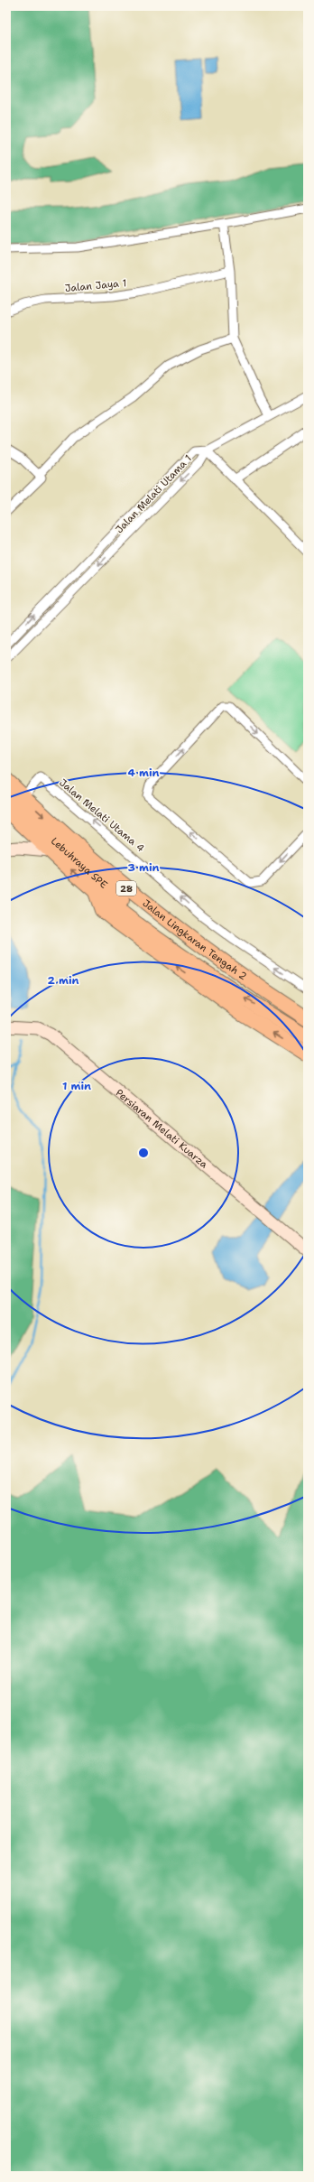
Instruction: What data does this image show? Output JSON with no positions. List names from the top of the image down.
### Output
{
  "streets": {
    "highway": ["Lebuhraya SPE", "28", "Jalan Lingkaran Tengah 2"],
    "street": [
      "Jalan Jaya 1",
      "Jalan Melati Utama 1",
      "Jalan Melati Utama 4",
      "Persiaran Melati Kuarza"
    ]
  },
  "crossings": [
    ["Jalan Melati Utama 4", "Jalan Lingkaran Tengah 2"],
    ["Lebuhraya SPE", "Jalan Lingkaran Tengah 2"]
  ],
  "one_way": ["Jalan Melati Utama 4"],
  "rings": [
    "4 min",
    "3 min",
    "2 min",
    "1 min"
  ]
}
